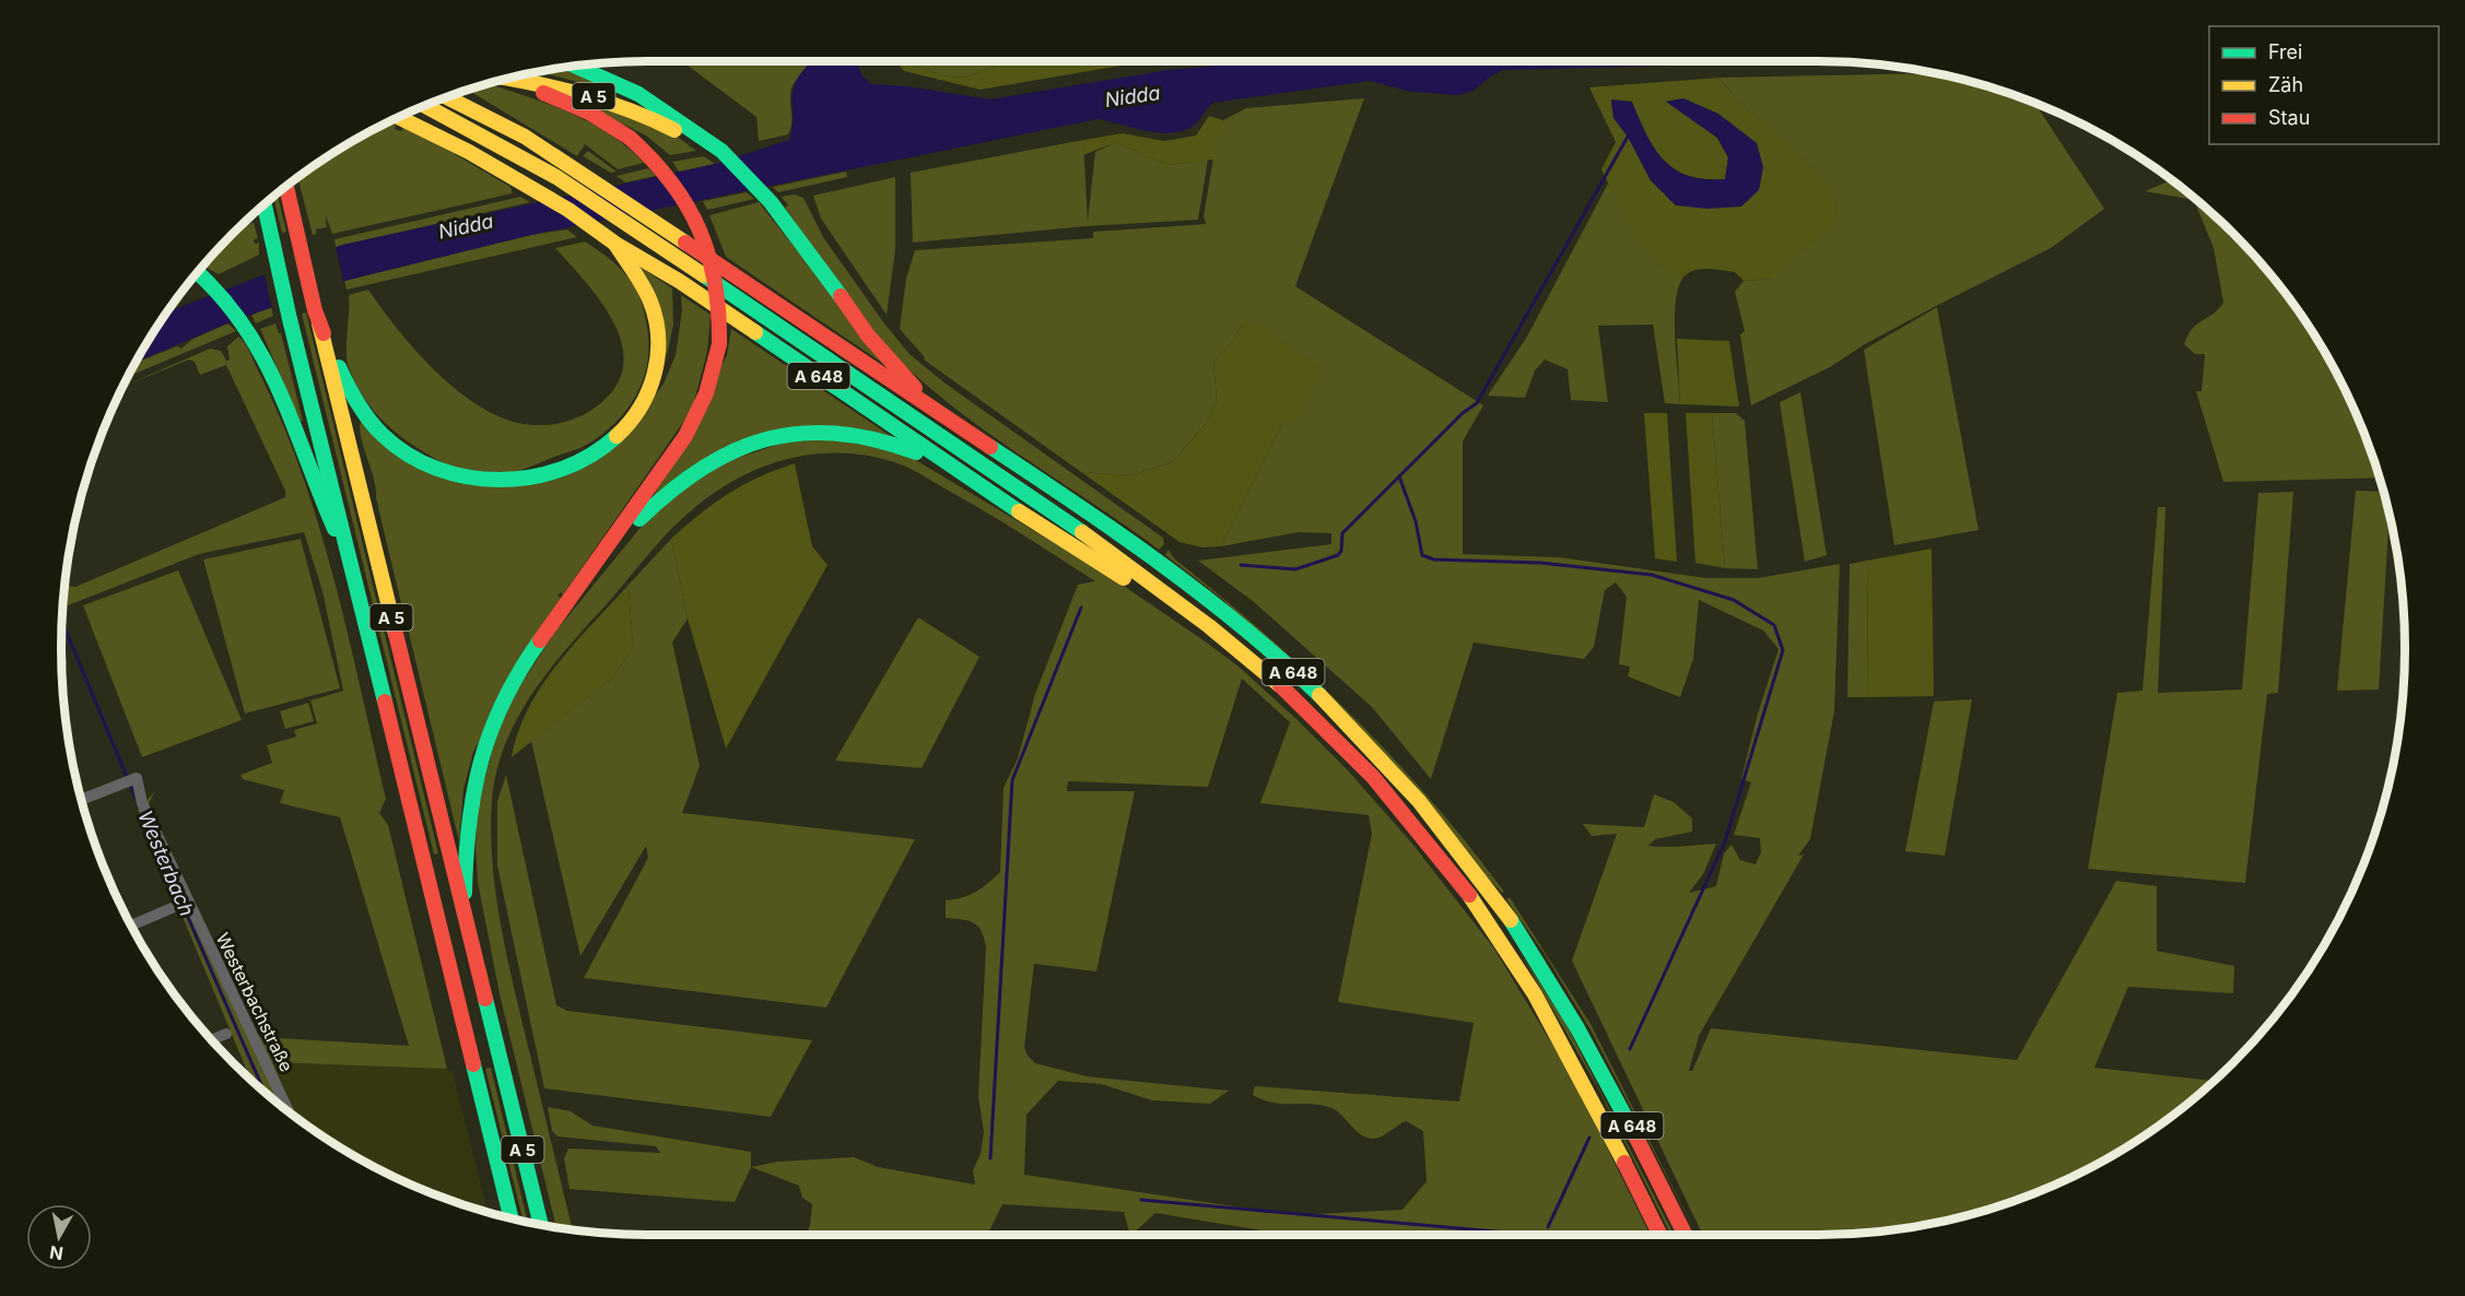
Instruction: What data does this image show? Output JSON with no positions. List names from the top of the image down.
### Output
{
  "streets": {
    "highway": ["A 5", "A 648"],
    "street": ["Westerbachstraße"]
  },
  "crossings": [
    ["A 5", "A 648"]
  ],
  "water": ["Nidda", "Westerbach"],
  "legend": ["Frei", "Zäh", "Stau"],
  "north": "bottom"
}
